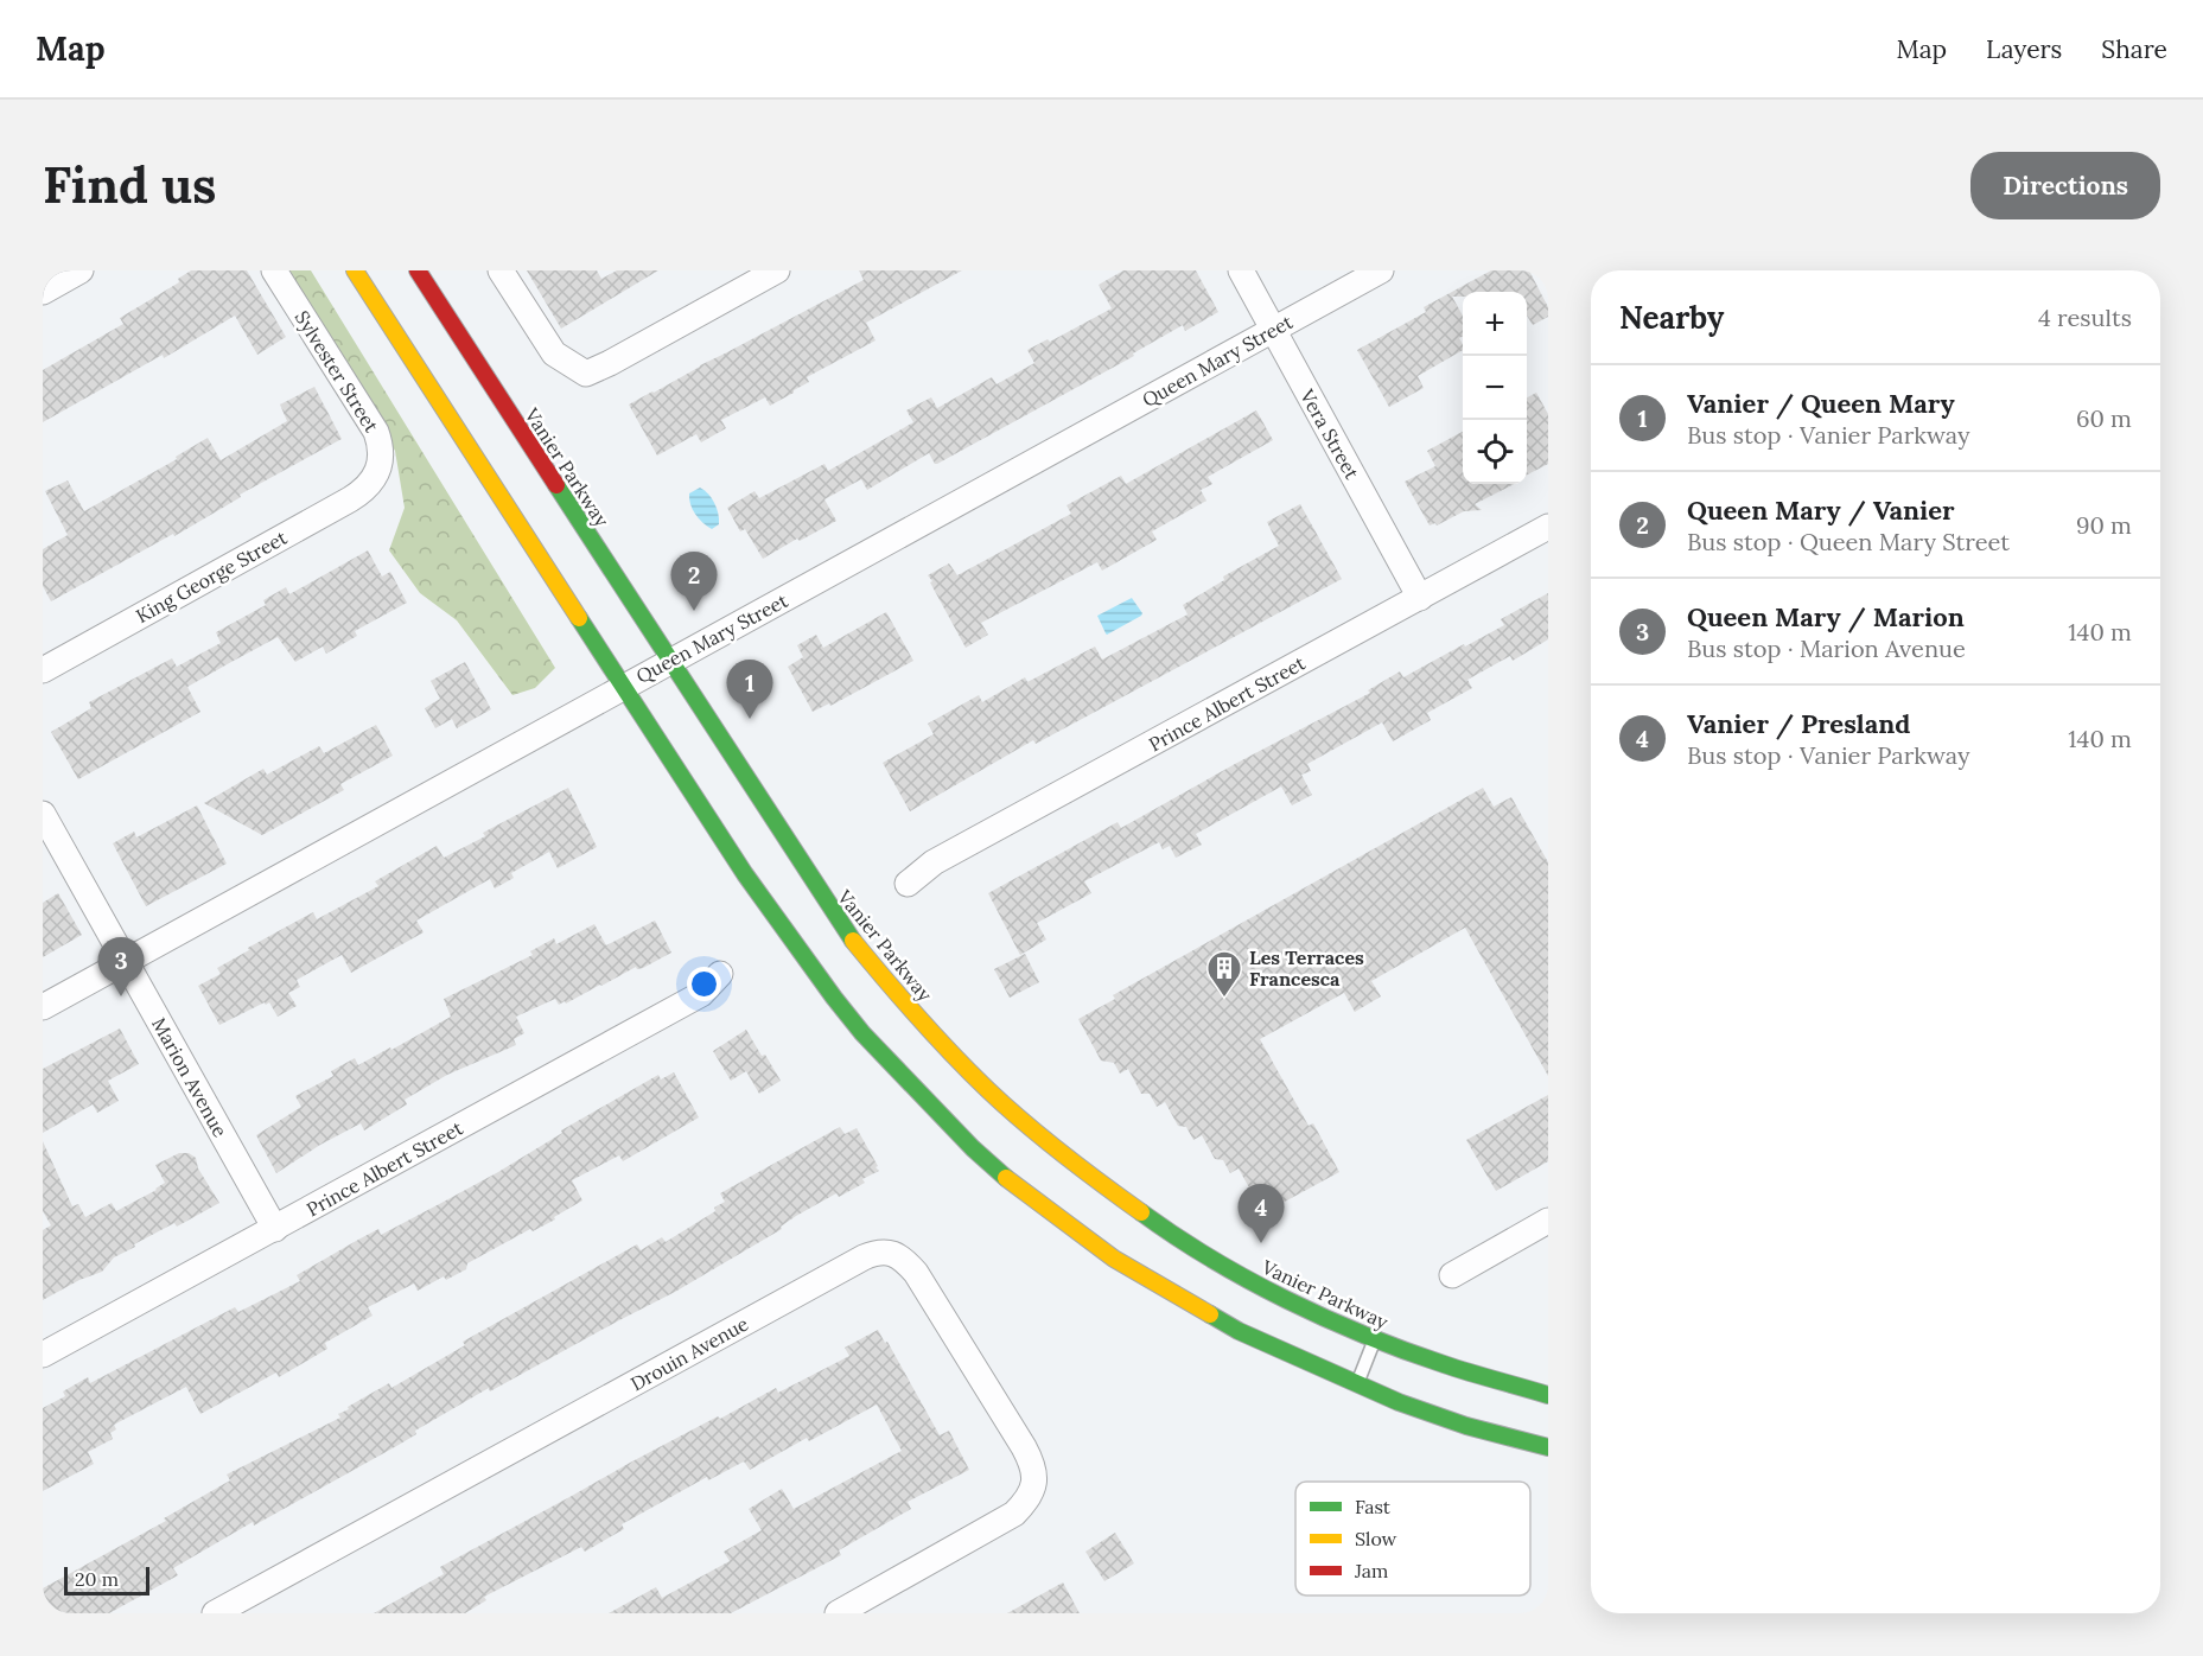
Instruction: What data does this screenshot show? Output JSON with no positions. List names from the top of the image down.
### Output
{
  "streets": {
    "main road": ["Vanier Parkway"],
    "street": [
      "Queen Mary Street",
      "Sylvester Street",
      "Vera Street",
      "King George Street",
      "Prince Albert Street",
      "Marion Avenue",
      "Drouin Avenue"
    ]
  },
  "crossings": [
    ["Queen Mary Street", "Vera Street"],
    ["Queen Mary Street", "Vanier Parkway"],
    ["Queen Mary Street", "Marion Avenue"],
    ["Sylvester Street", "King George Street"],
    ["Vera Street", "Prince Albert Street"],
    ["Prince Albert Street", "Marion Avenue"]
  ],
  "places": {
    "building": ["Les Terraces Francesca"]
  },
  "legend": ["Fast", "Slow", "Jam"],
  "scale_bar": "20 m",
  "page": {
    "header": "Map",
    "nav": ["Map", "Layers", "Share"],
    "buttons": "Directions",
    "title": "Find us",
    "heading": ["Nearby", "4 results"],
    "map_buttons": ["+", "−"],
    "list": [
      {
        "mark": "1",
        "name": "Vanier / Queen Mary",
        "note": "Bus stop · Vanier Parkway",
        "value": "60 m"
      },
      {
        "mark": "2",
        "name": "Queen Mary / Vanier",
        "note": "Bus stop · Queen Mary Street",
        "value": "90 m"
      },
      {
        "mark": "3",
        "name": "Queen Mary / Marion",
        "note": "Bus stop · Marion Avenue",
        "value": "140 m"
      },
      {
        "mark": "4",
        "name": "Vanier / Presland",
        "note": "Bus stop · Vanier Parkway",
        "value": "140 m"
      }
    ],
    "pins": [
      "2",
      "1",
      "3",
      "4"
    ],
    "scale": "20 m"
  }
}
